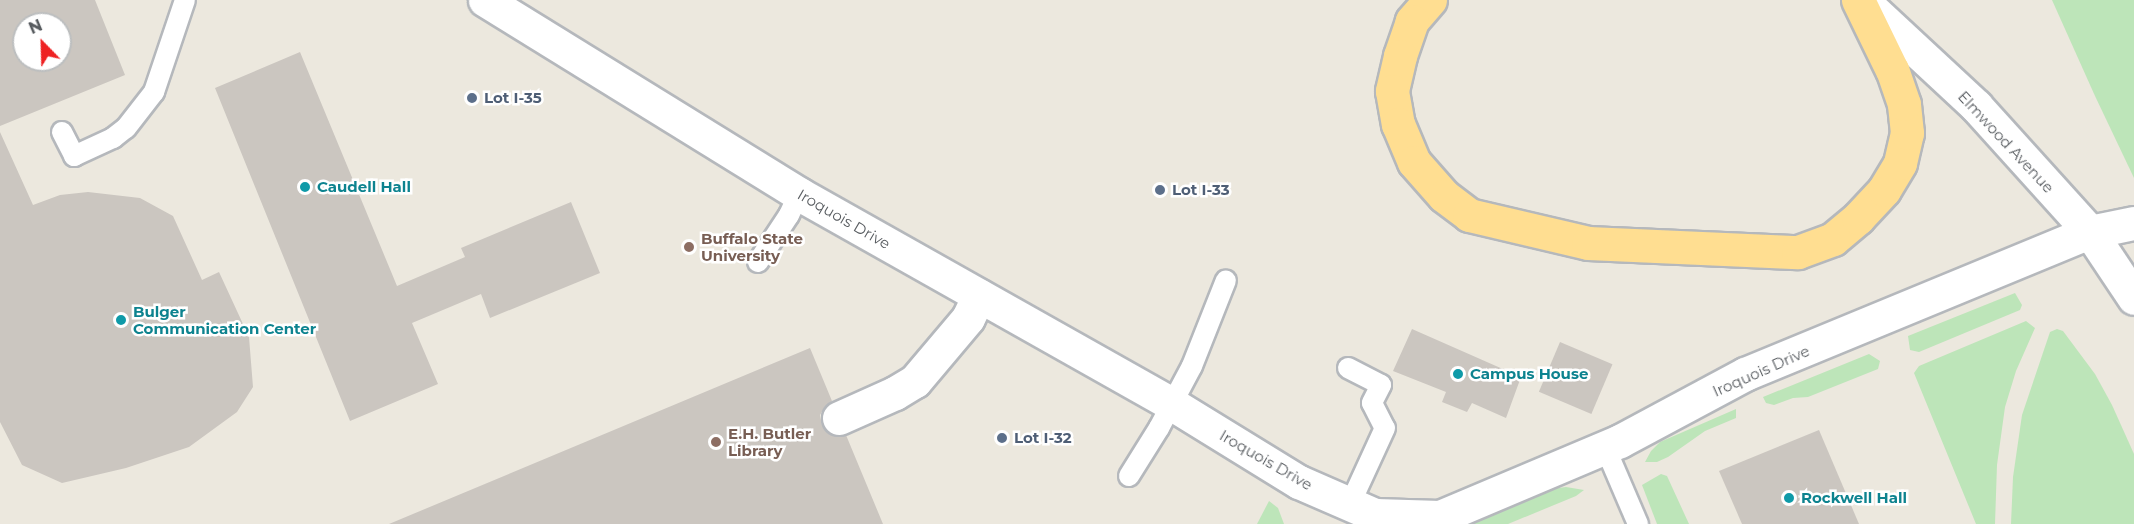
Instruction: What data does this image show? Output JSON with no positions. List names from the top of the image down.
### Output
{
  "streets": {
    "street": ["Elmwood Avenue", "Iroquois Drive"]
  },
  "crossings": [
    ["Elmwood Avenue", "Iroquois Drive"]
  ],
  "places": [
    "Lot I-35",
    "Caudell Hall",
    "Lot I-33",
    "Buffalo State University",
    "Bulger Communication Center",
    "Campus House",
    "Lot I-32",
    "E.H. Butler Library",
    "Rockwell Hall"
  ],
  "north": "top left"
}
